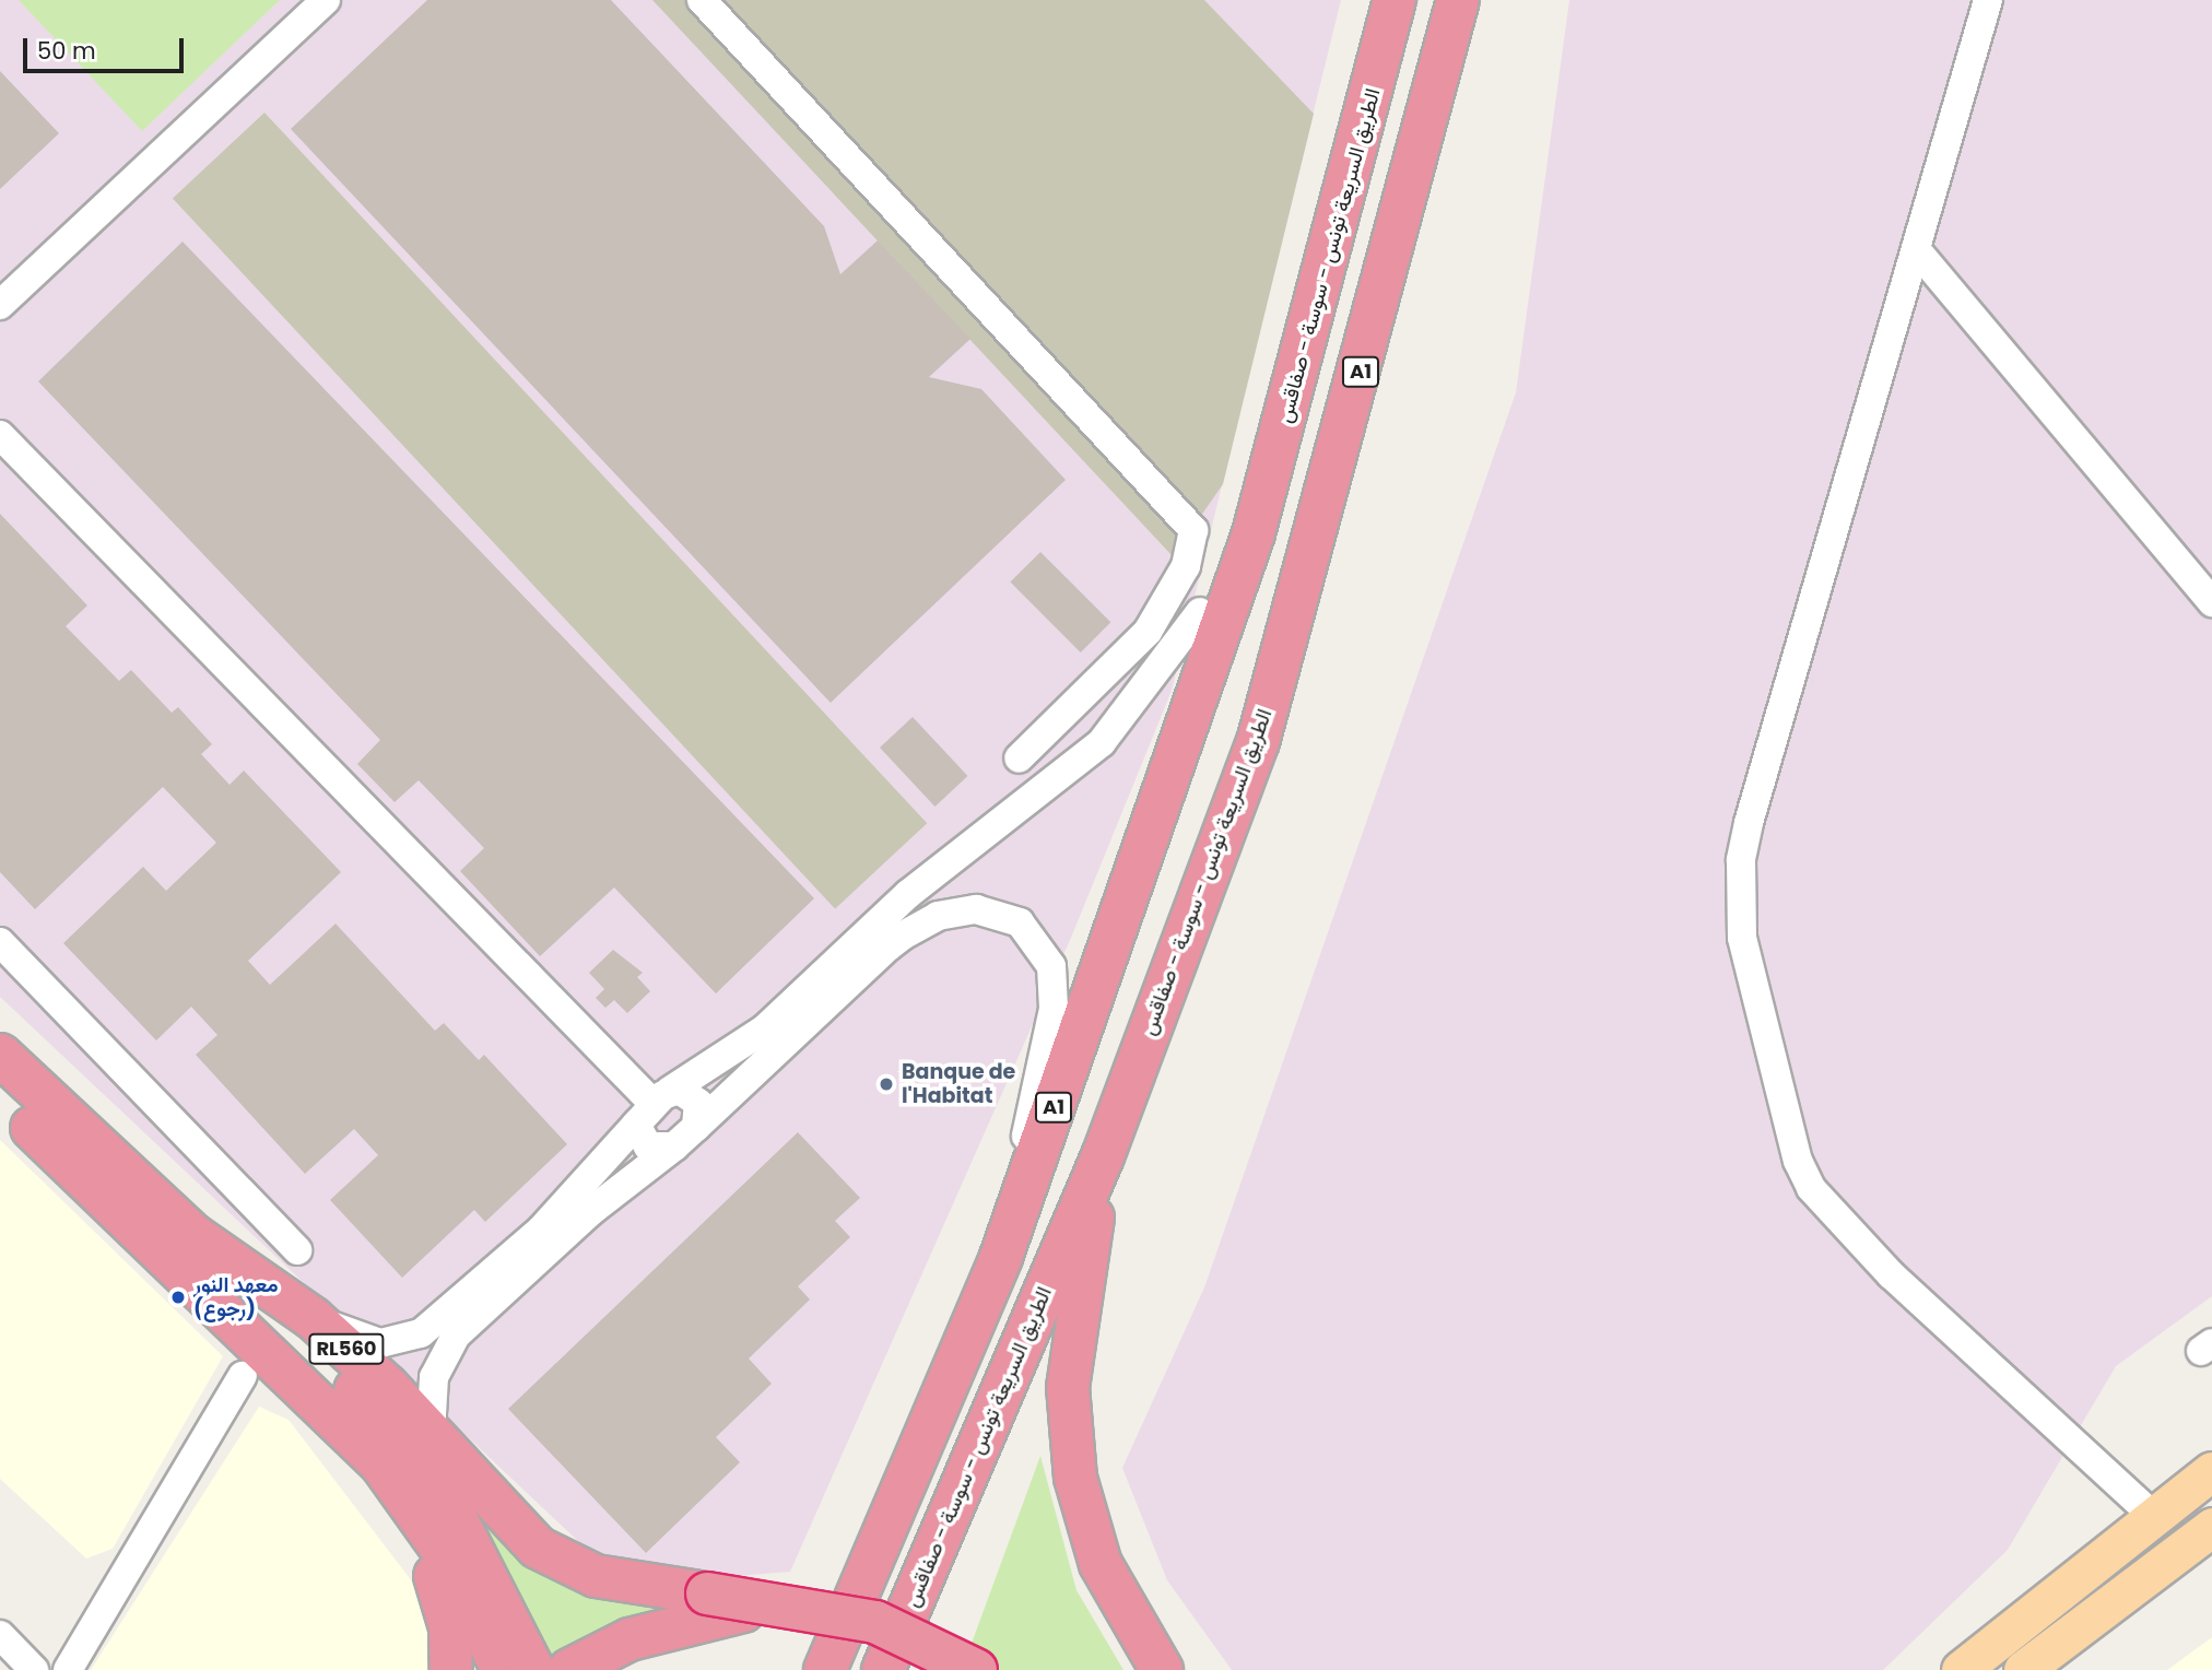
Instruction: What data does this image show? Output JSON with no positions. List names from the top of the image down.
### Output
{
  "streets": {
    "highway": ["الطريق السريعة تونس - سوسة - صفاقس", "A1", "RL560"]
  },
  "places": ["Banque de l'Habitat", "معهد النور (رجوع)"],
  "scale_bar": "50 m"
}
